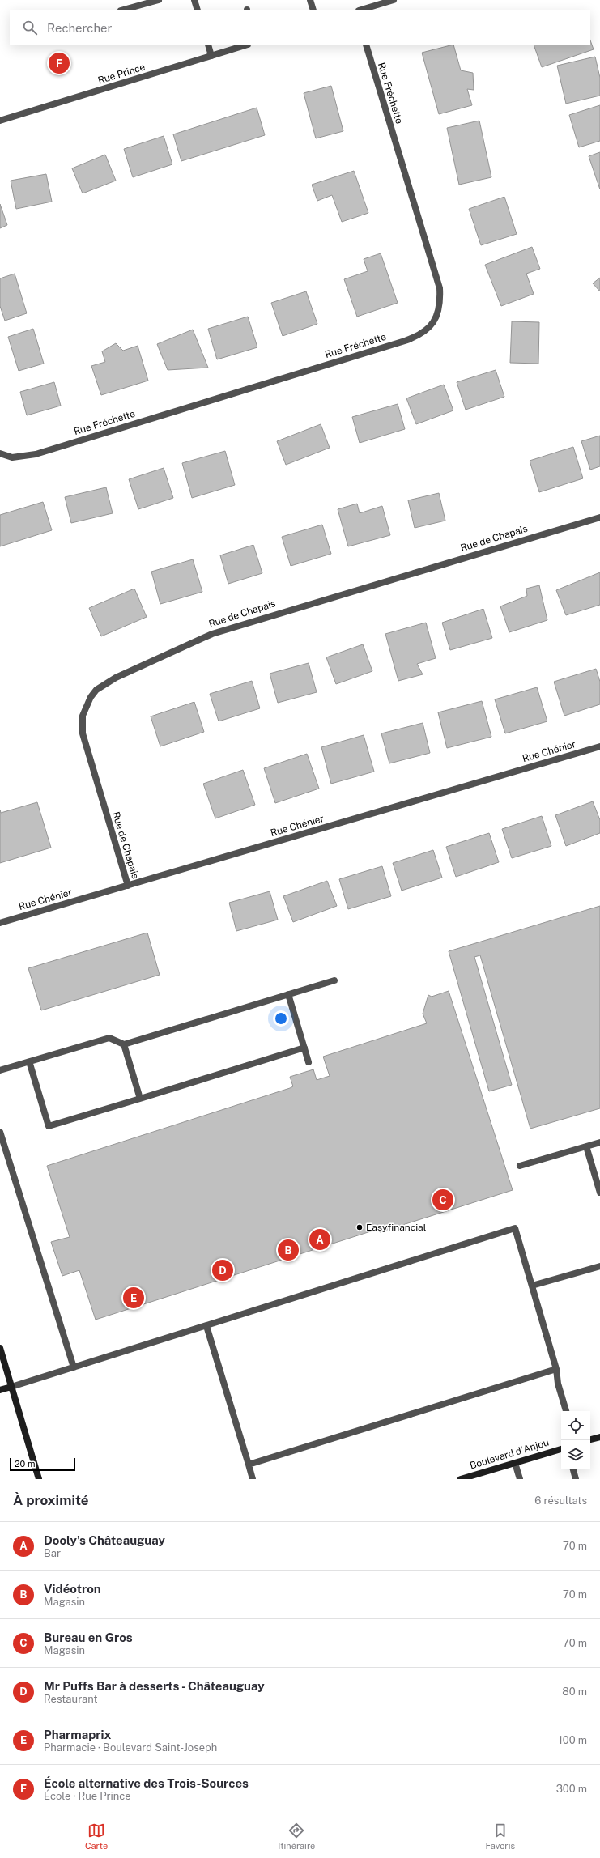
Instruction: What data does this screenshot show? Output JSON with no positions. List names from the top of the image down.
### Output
{
  "streets": {
    "street": [
      "Rue Prince",
      "Rue Fréchette",
      "Rue de Chapais",
      "Rue Chénier",
      "Boulevard d'Anjou"
    ]
  },
  "crossings": [
    ["Rue de Chapais", "Rue Chénier"]
  ],
  "places": ["Easyfinancial"],
  "scale_bar": "20 m",
  "page": {
    "search": "Rechercher",
    "pins": [
      "F",
      "C",
      "A",
      "B",
      "D",
      "E"
    ],
    "scale": "20 m",
    "heading": ["À proximité", "6 résultats"],
    "list": [
      {
        "mark": "A",
        "name": "Dooly's Châteauguay",
        "note": "Bar",
        "value": "70 m"
      },
      {
        "mark": "B",
        "name": "Vidéotron",
        "note": "Magasin",
        "value": "70 m"
      },
      {
        "mark": "C",
        "name": "Bureau en Gros",
        "note": "Magasin",
        "value": "70 m"
      },
      {
        "mark": "D",
        "name": "Mr Puffs Bar à desserts - Châteauguay",
        "note": "Restaurant",
        "value": "80 m"
      },
      {
        "mark": "E",
        "name": "Pharmaprix",
        "note": "Pharmacie · Boulevard Saint-Joseph",
        "value": "100 m"
      },
      {
        "mark": "F",
        "name": "École alternative des Trois-Sources",
        "note": "École · Rue Prince",
        "value": "300 m"
      }
    ],
    "nav": ["Carte", "Itinéraire", "Favoris"]
  }
}
